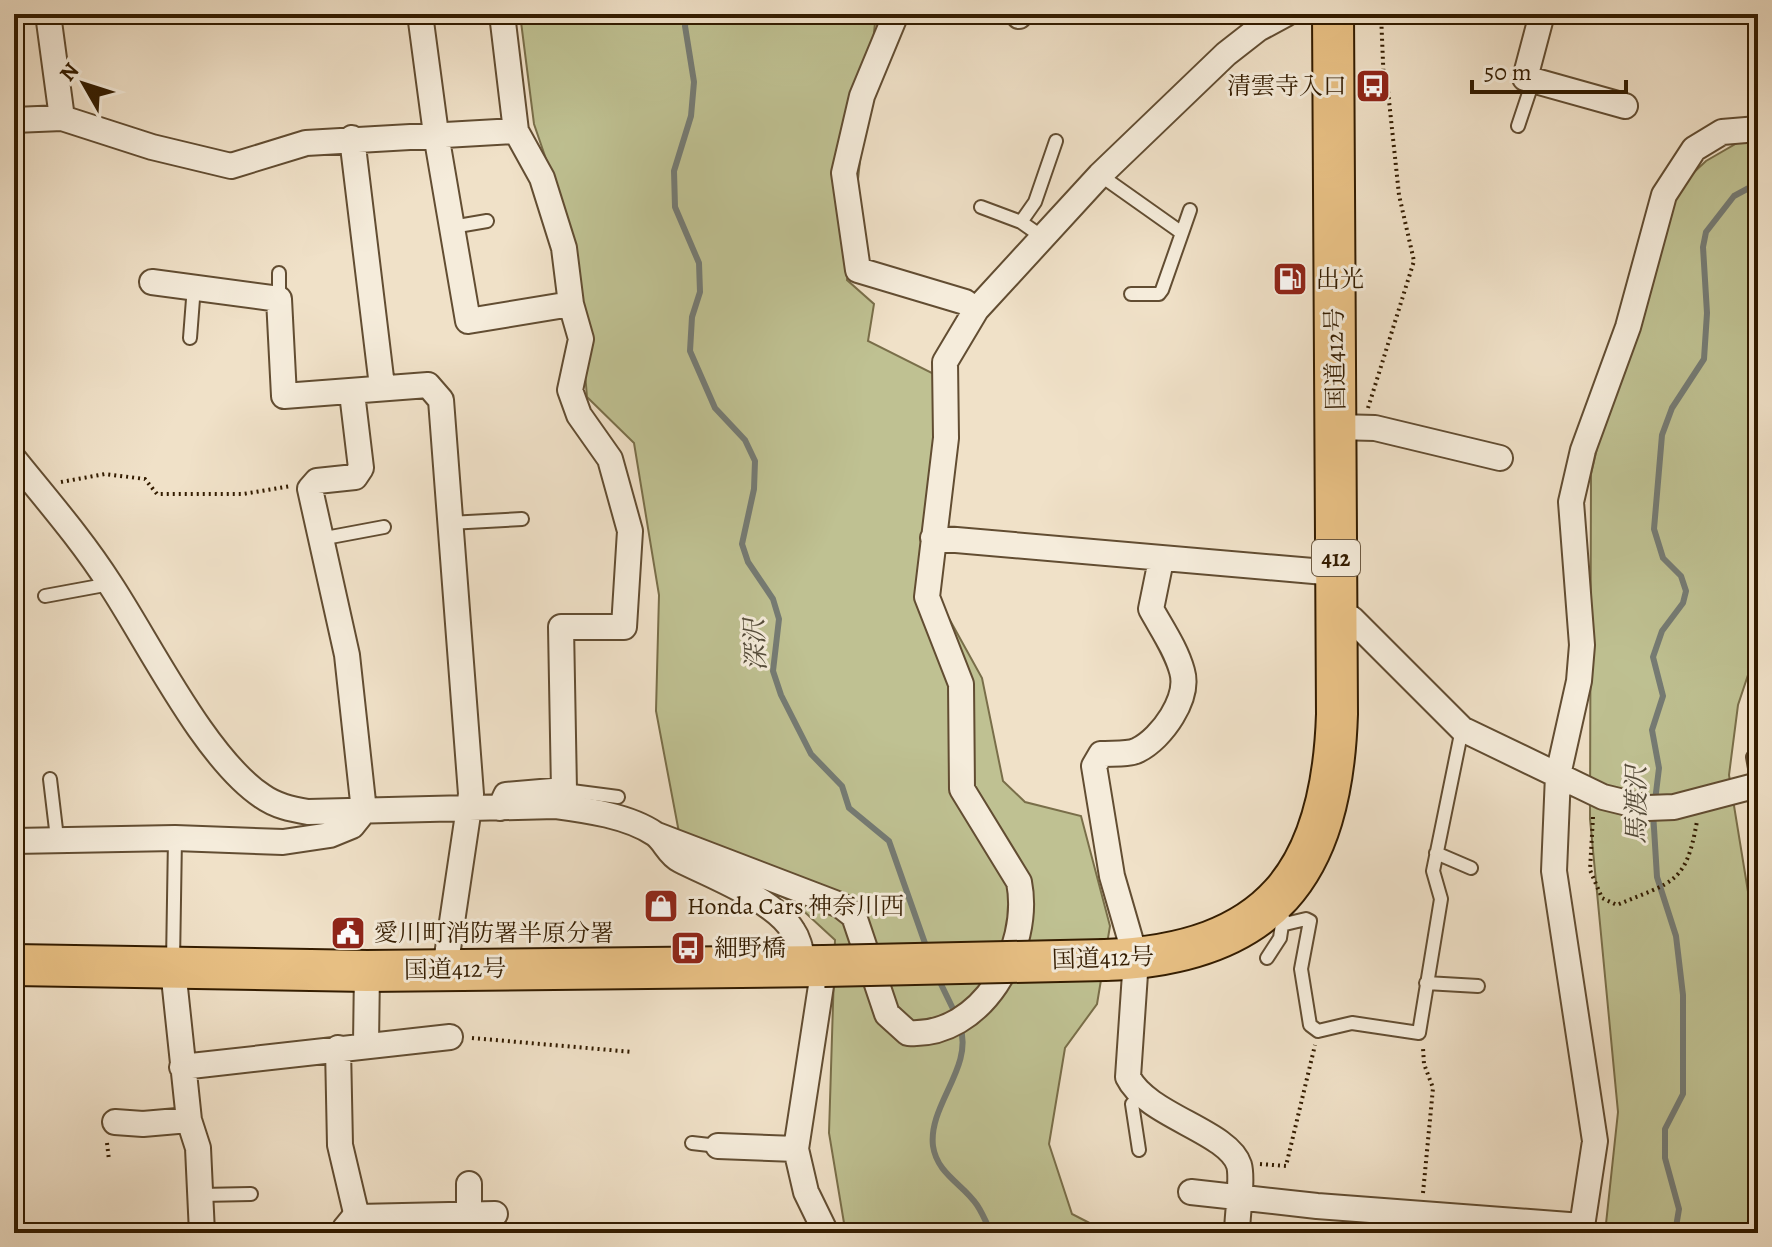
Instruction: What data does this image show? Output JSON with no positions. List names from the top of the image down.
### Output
{
  "streets": {
    "highway": ["国道412号", "412"]
  },
  "water": ["深沢", "馬渡沢"],
  "places": {
    "bus stop": ["清雲寺入口", "細野橋"],
    "fuel station": ["出光"],
    "shop": ["Honda Cars 神奈川西"],
    "public building": ["愛川町消防署半原分署"]
  },
  "scale_bar": "50 m",
  "north": "top left"
}
